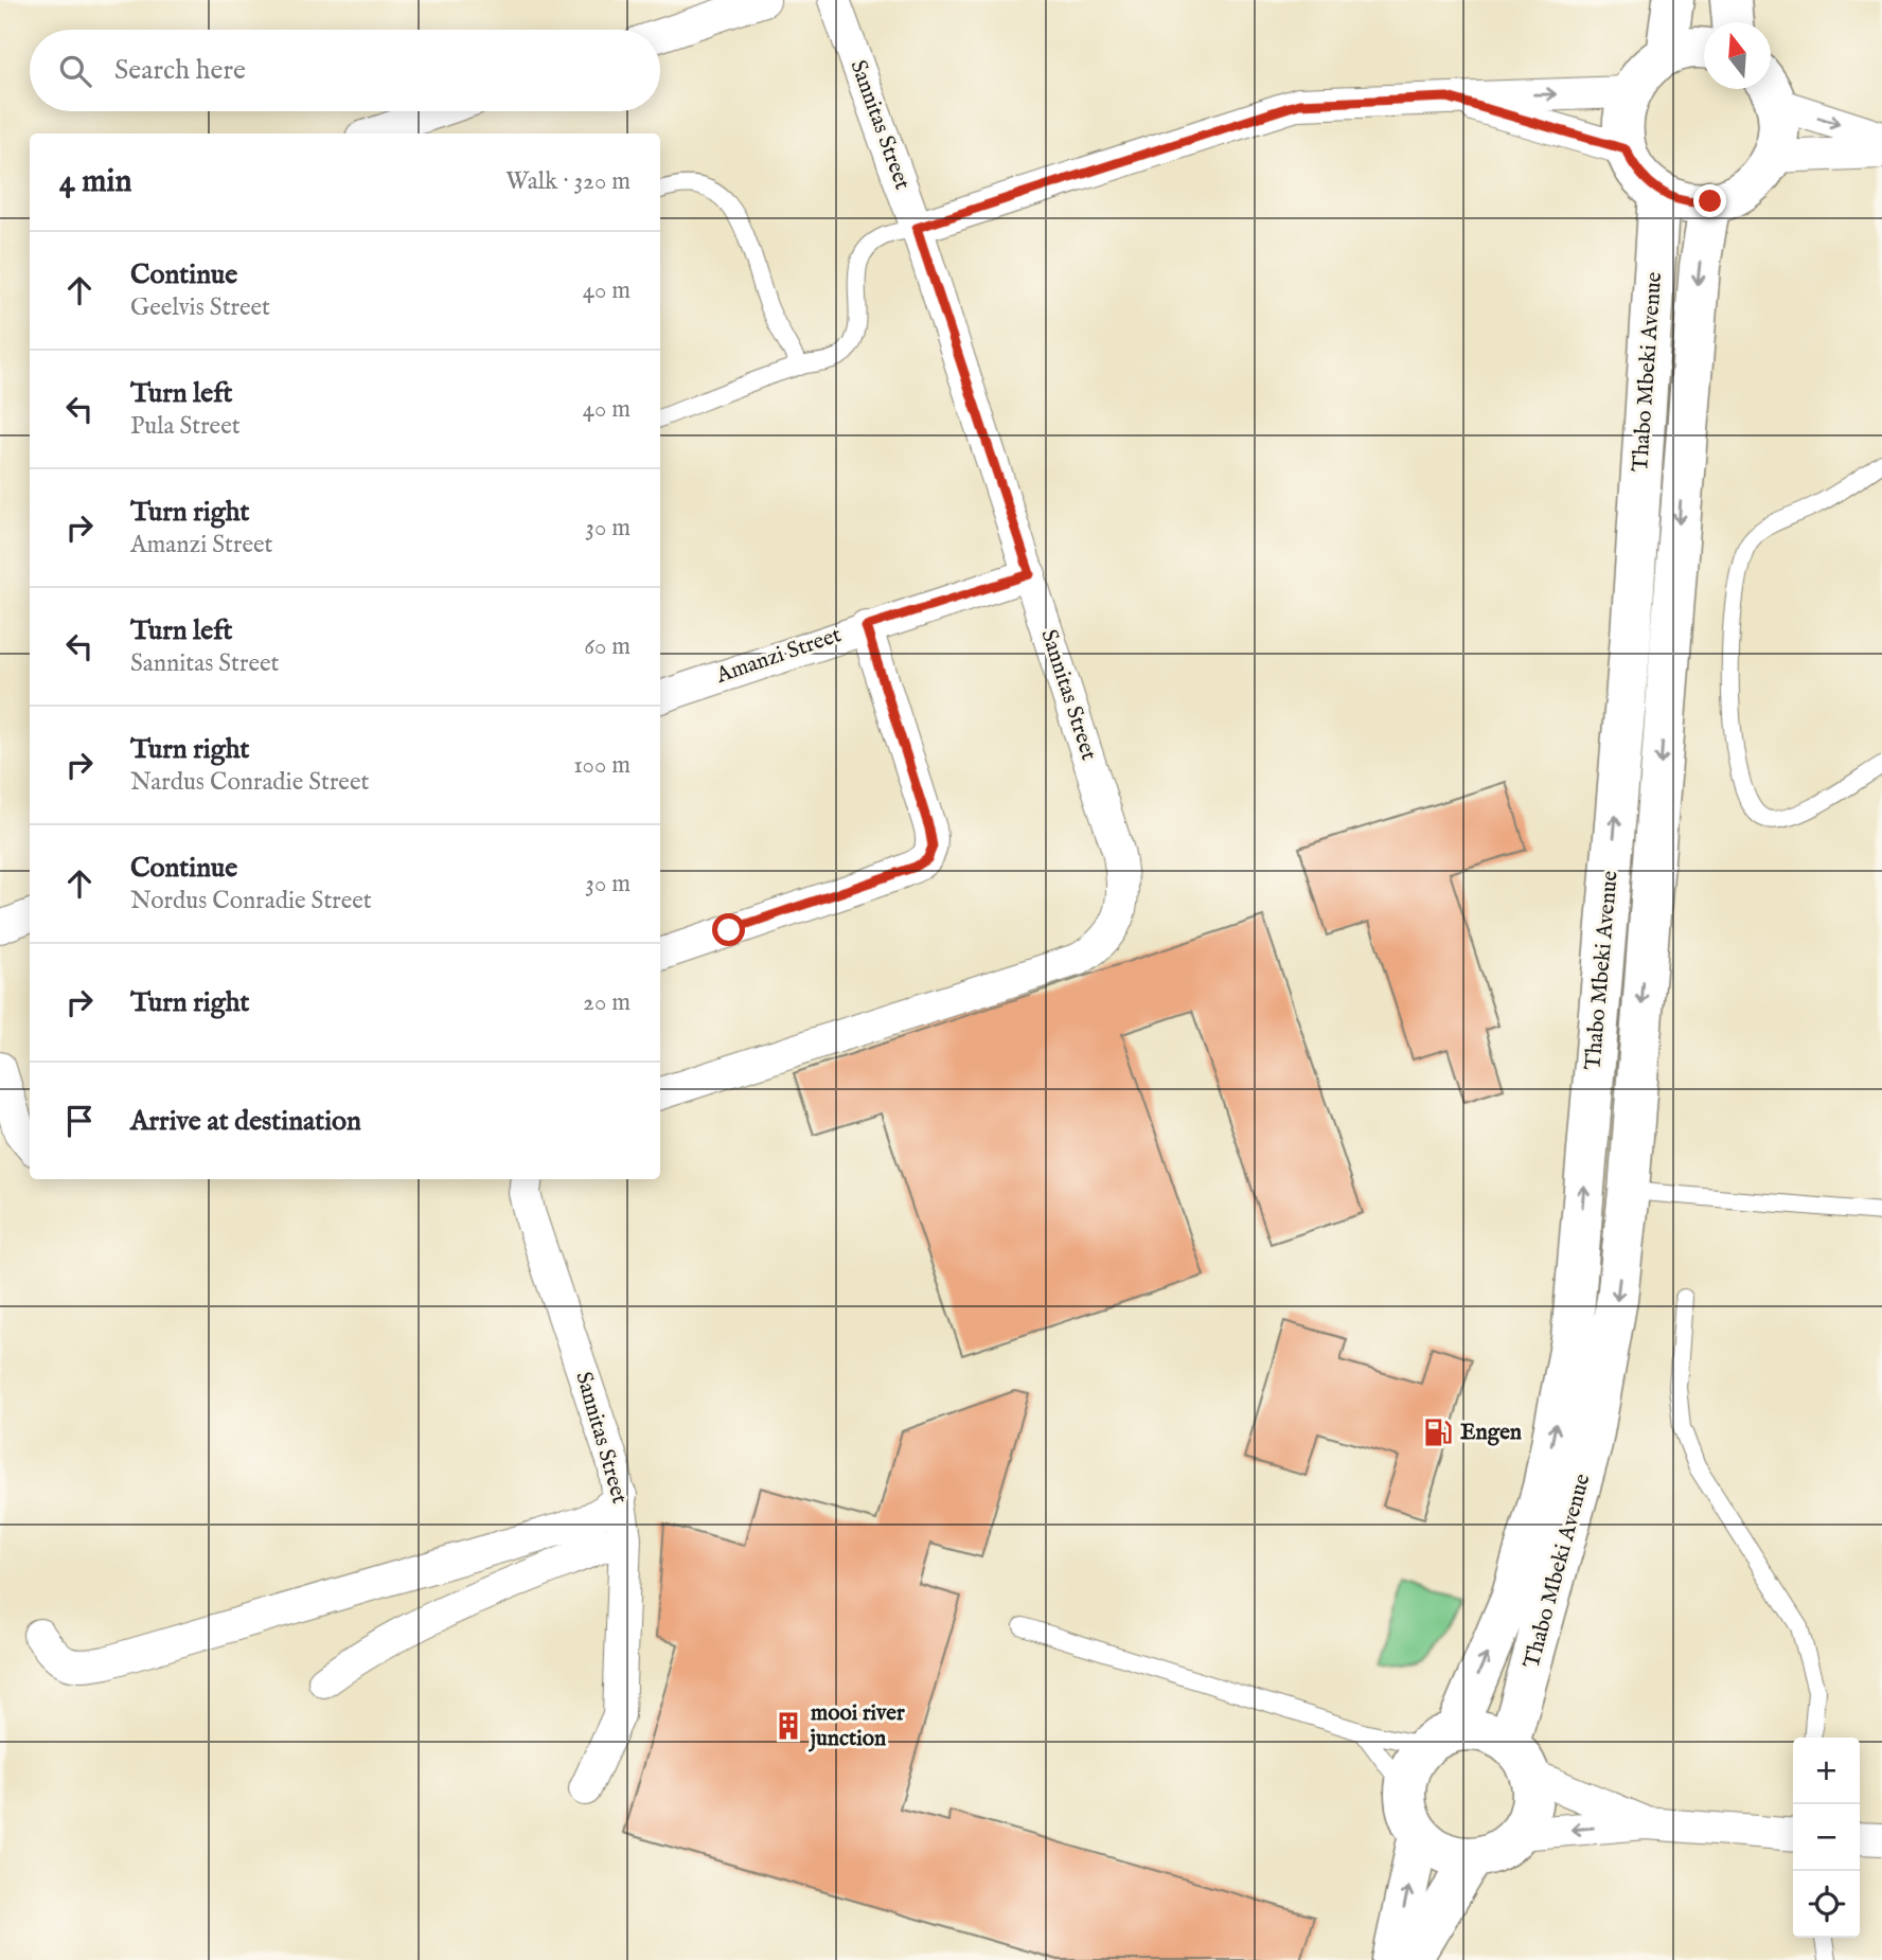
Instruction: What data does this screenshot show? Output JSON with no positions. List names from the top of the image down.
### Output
{
  "streets": {
    "main road": ["Thabo Mbeki Avenue"],
    "street": ["Sannitas Street", "Amanzi Street"]
  },
  "crossings": [
    ["Sannitas Street", "Amanzi Street"]
  ],
  "places": {
    "fuel station": ["Engen"],
    "building": ["mooi river junction"]
  },
  "north": "top",
  "page": {
    "search": "Search here",
    "heading": ["4 min", "Walk · 320 m"],
    "list": [
      ["Continue", "Geelvis Street", "40 m"],
      ["Turn left", "Pula Street", "40 m"],
      ["Turn right", "Amanzi Street", "30 m"],
      ["Turn left", "Sannitas Street", "60 m"],
      ["Turn right", "Nardus Conradie Street", "100 m"],
      ["Continue", "Nordus Conradie Street", "30 m"],
      ["Turn right", "20 m"],
      "Arrive at destination"
    ],
    "map_buttons": ["+", "−"]
  }
}
